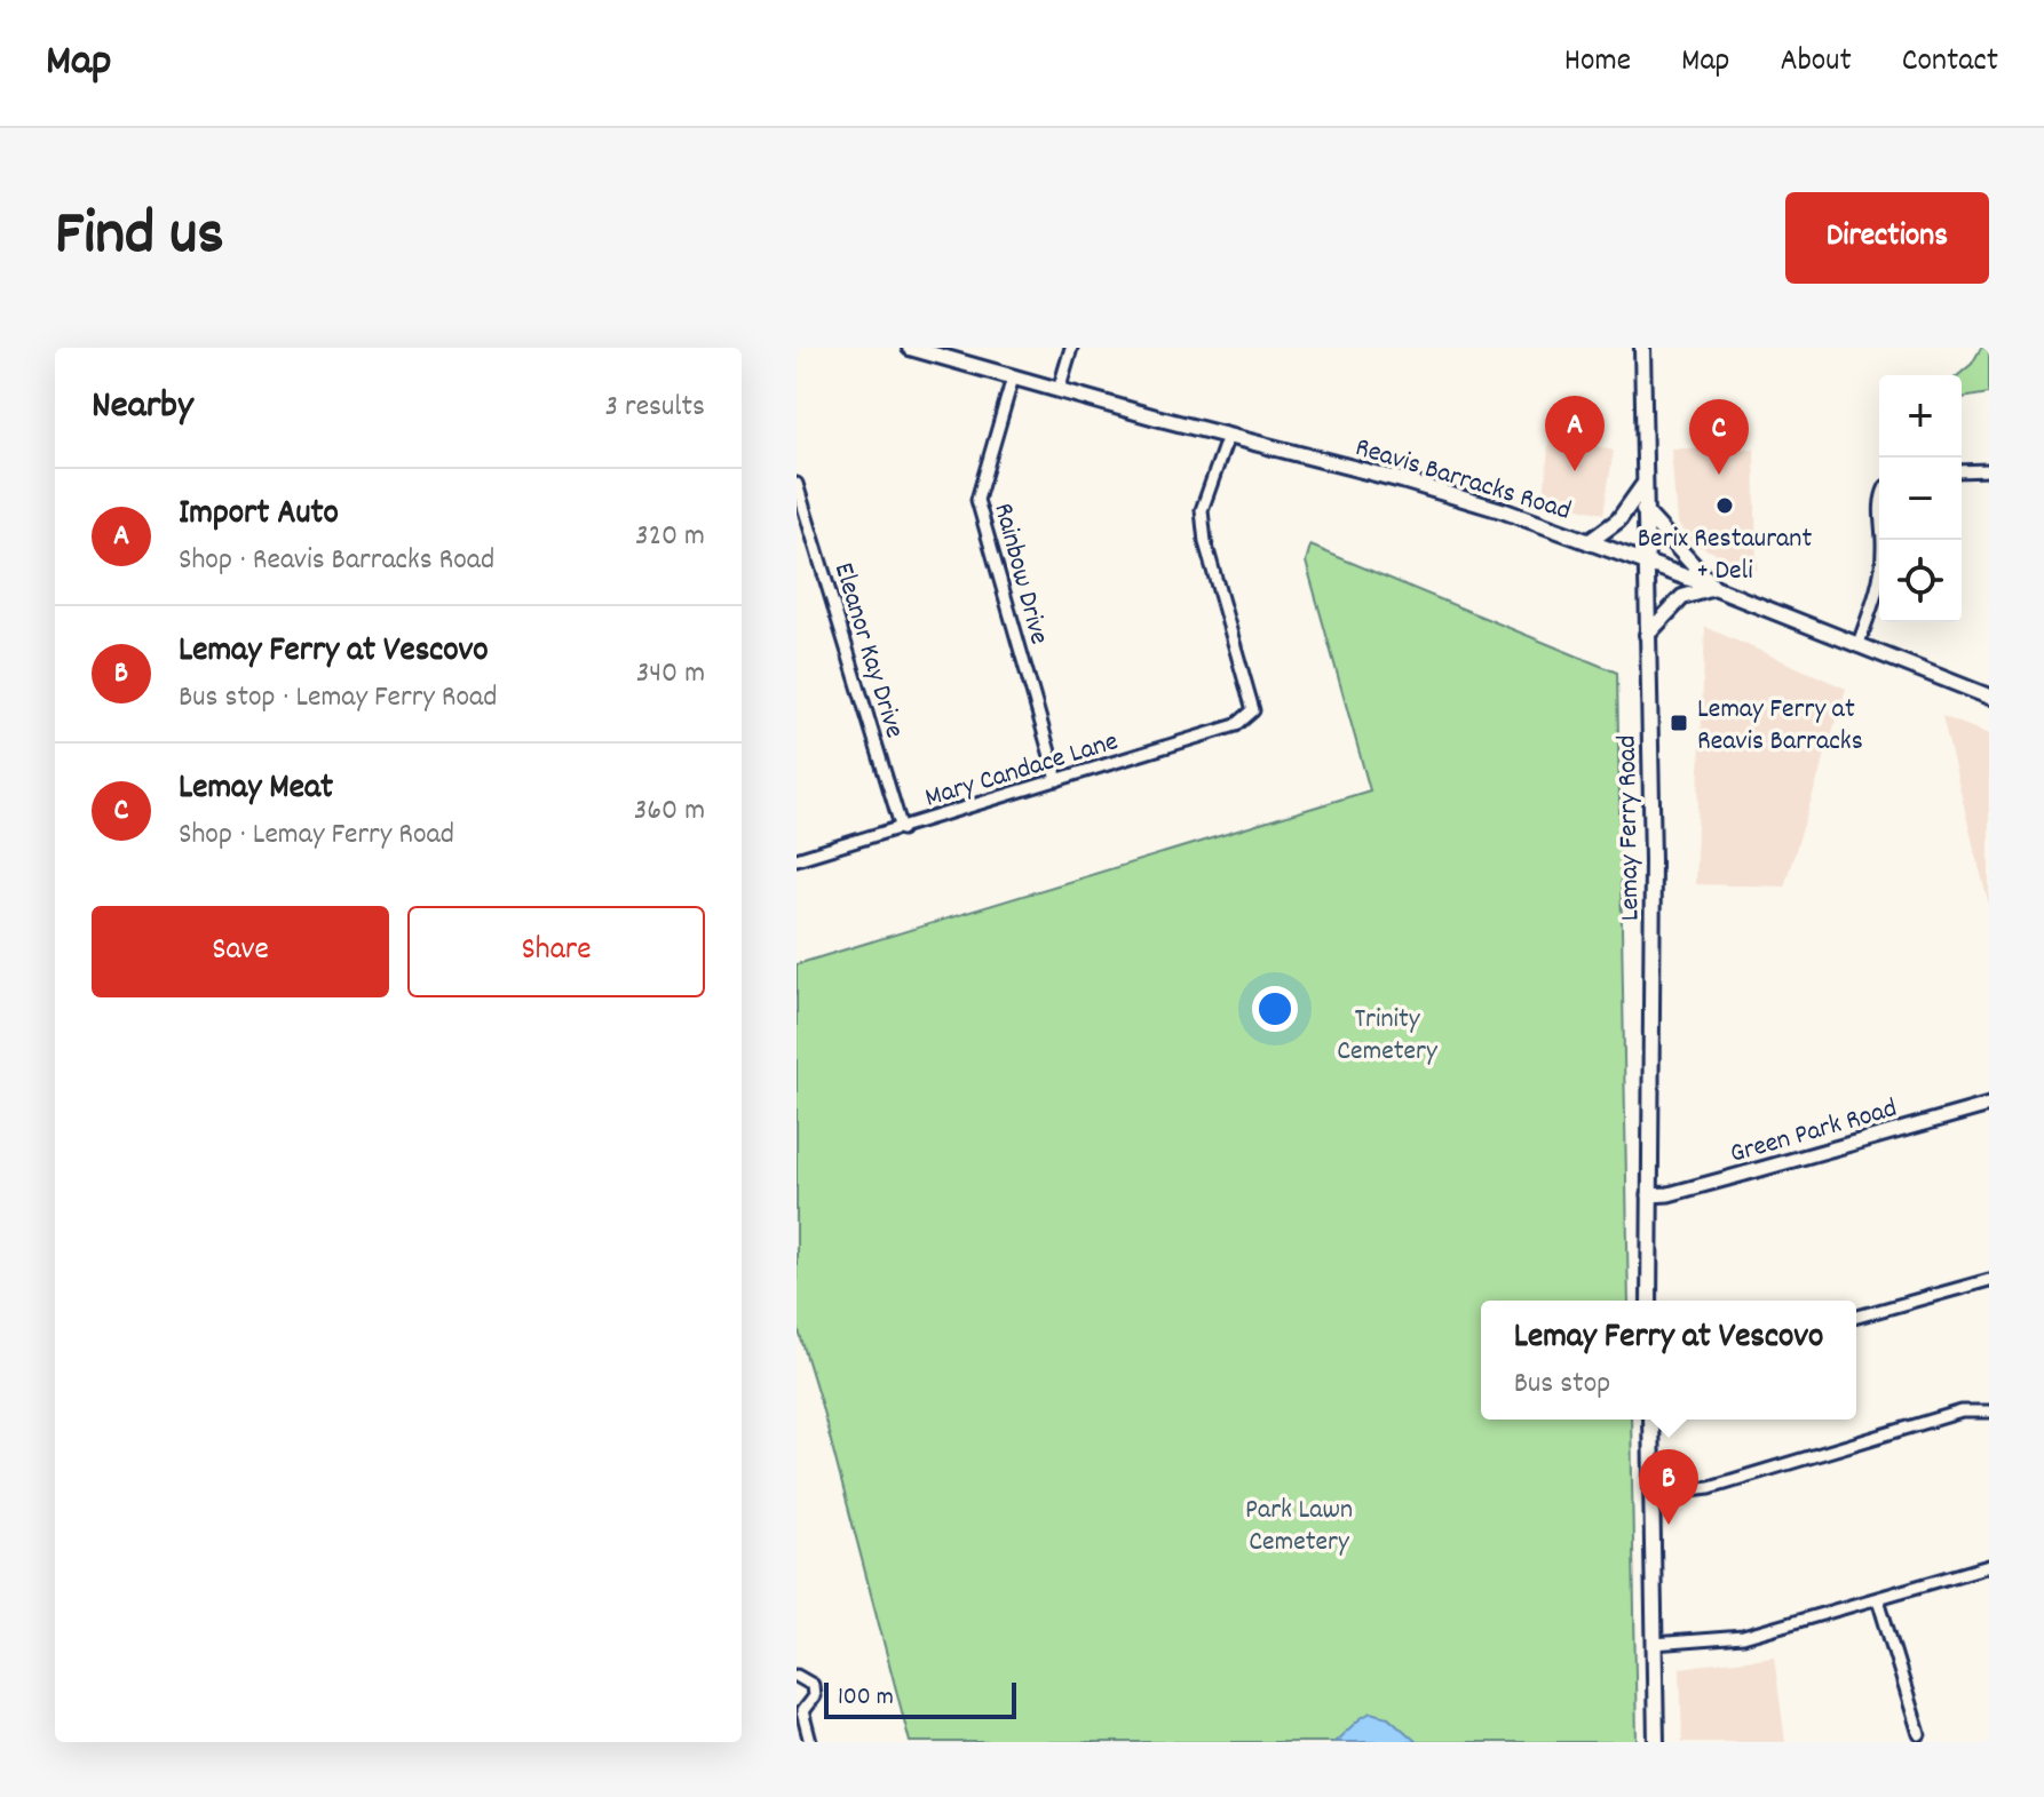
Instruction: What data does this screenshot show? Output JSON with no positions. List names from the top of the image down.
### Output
{
  "streets": {
    "main road": ["Reavis Barracks Road", "Lemay Ferry Road"],
    "street": [
      "Rainbow Drive",
      "Eleanor Kay Drive",
      "Mary Candace Lane",
      "Green Park Road"
    ]
  },
  "crossings": [
    ["Reavis Barracks Road", "Rainbow Drive"],
    ["Reavis Barracks Road", "Mary Candace Lane"],
    ["Reavis Barracks Road", "Lemay Ferry Road"],
    ["Rainbow Drive", "Mary Candace Lane"],
    ["Eleanor Kay Drive", "Mary Candace Lane"],
    ["Lemay Ferry Road", "Green Park Road"]
  ],
  "parks": ["Trinity Cemetery", "Park Lawn Cemetery"],
  "places": {
    "other": ["Berix Restaurant + Deli"],
    "transit": ["Lemay Ferry at Reavis Barracks"]
  },
  "scale_bar": "100 m",
  "page": {
    "header": "Map",
    "nav": [
      "Home",
      "Map",
      "About",
      "Contact"
    ],
    "title": "Find us",
    "buttons": [
      "Directions",
      ["Save", "Share"]
    ],
    "heading": ["Nearby", "3 results"],
    "map_buttons": ["+", "−"],
    "pins": ["A", "C", "B"],
    "list": [
      {
        "mark": "A",
        "name": "Import Auto",
        "note": "Shop · Reavis Barracks Road",
        "value": "320 m"
      },
      {
        "mark": "B",
        "name": "Lemay Ferry at Vescovo",
        "note": "Bus stop · Lemay Ferry Road",
        "value": "340 m"
      },
      {
        "mark": "C",
        "name": "Lemay Meat",
        "note": "Shop · Lemay Ferry Road",
        "value": "360 m"
      }
    ],
    "popup": ["Lemay Ferry at Vescovo", "Bus stop"],
    "scale": "100 m"
  }
}
